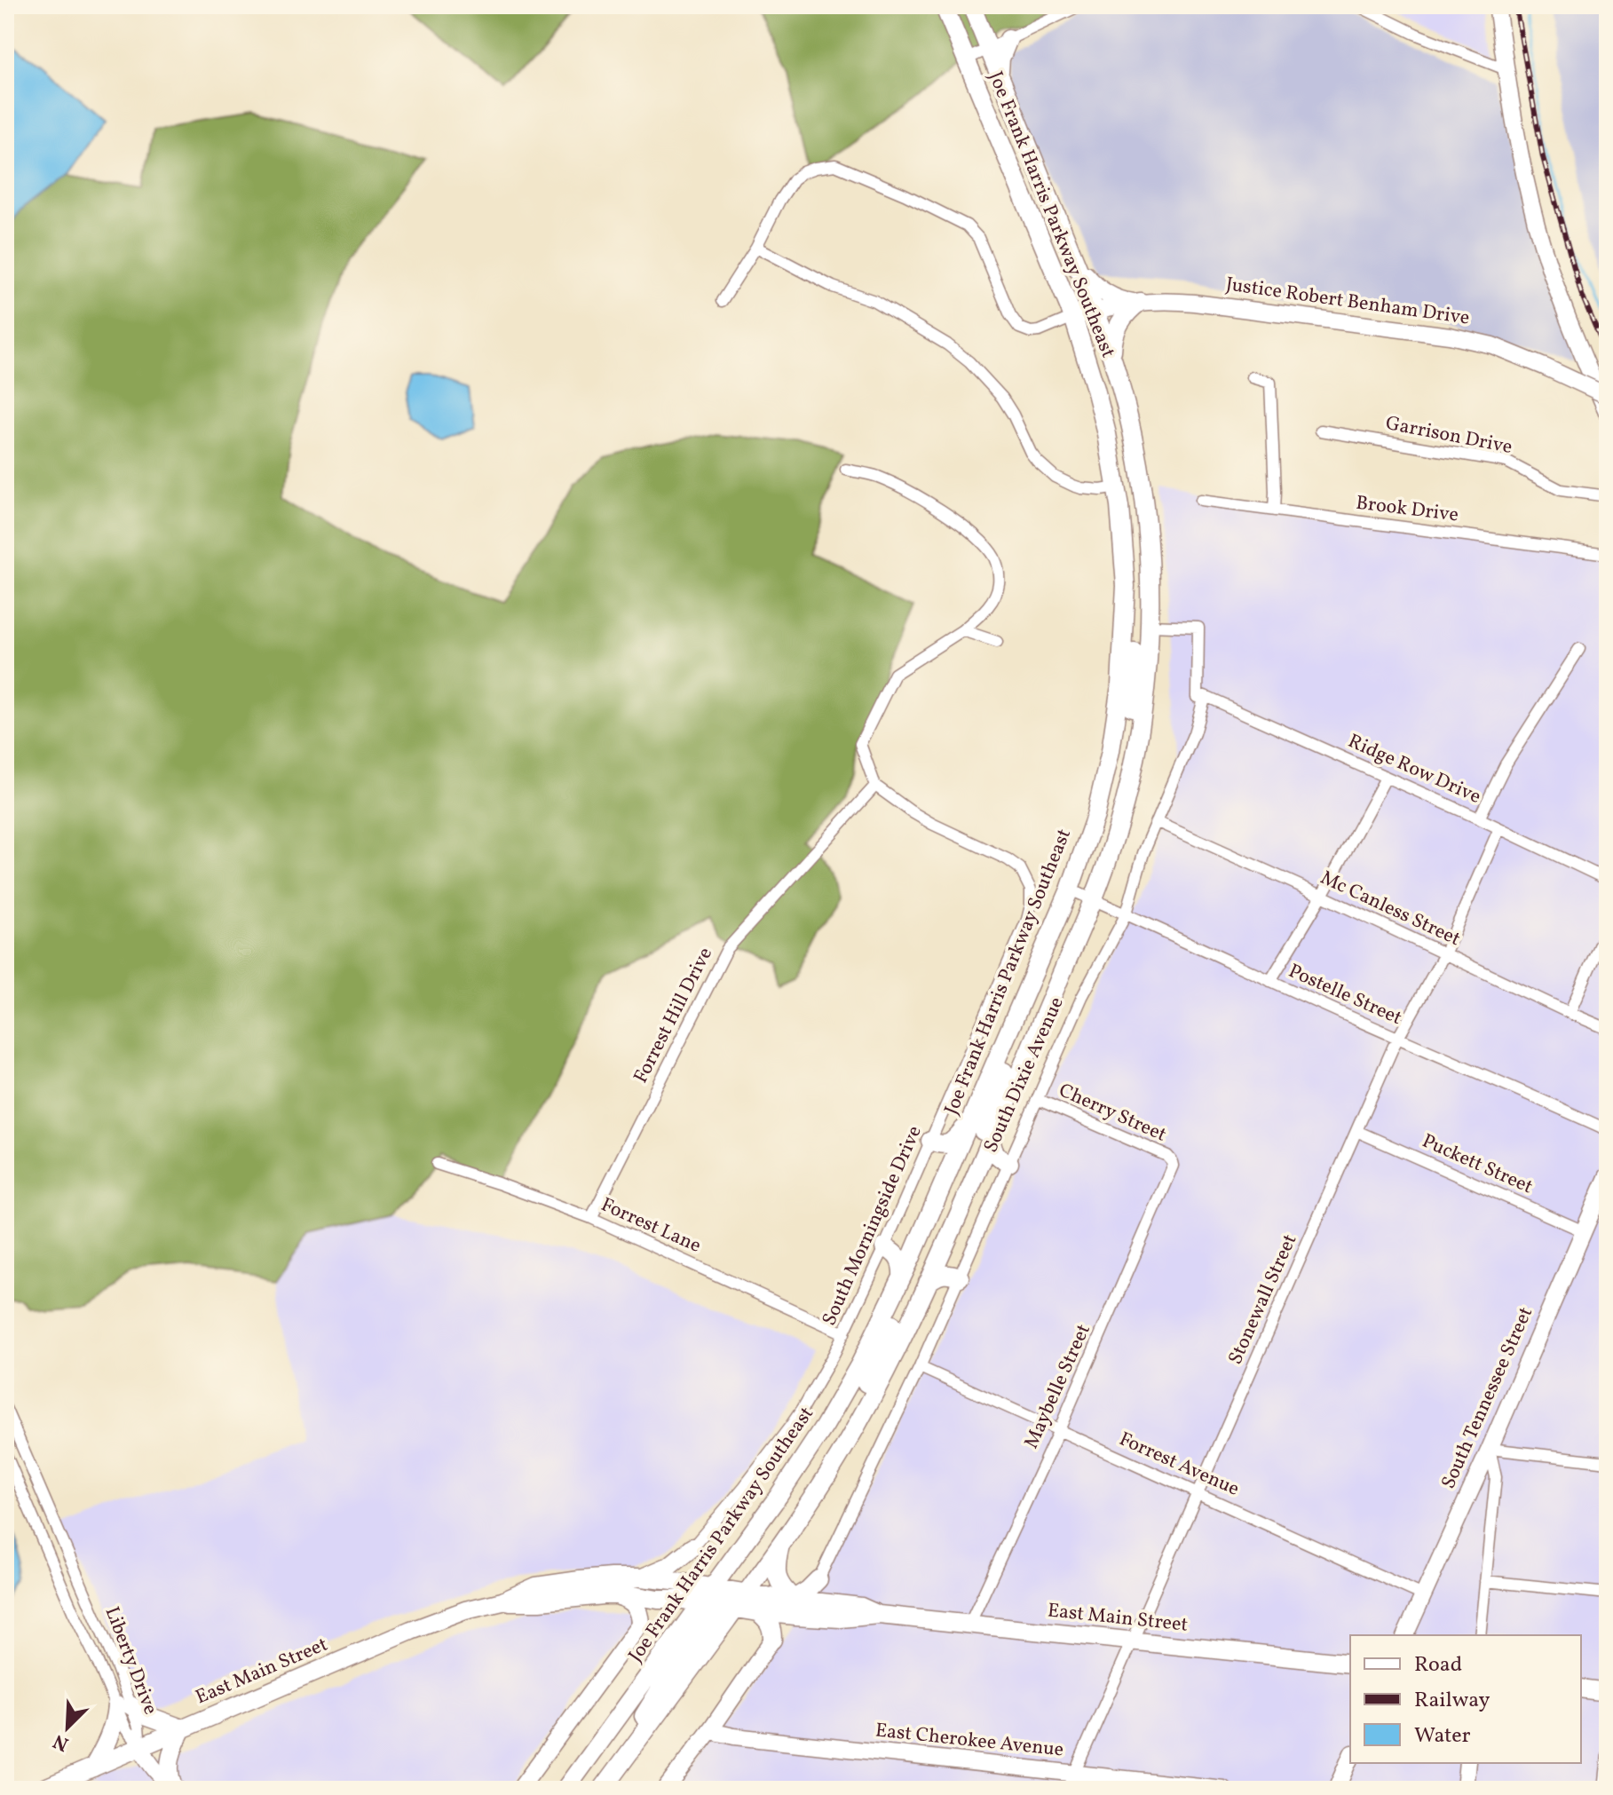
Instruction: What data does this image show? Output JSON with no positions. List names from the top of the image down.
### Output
{
  "streets": {
    "main road": ["Joe Frank Harris Parkway Southeast", "East Main Street"],
    "street": [
      "Justice Robert Benham Drive",
      "Garrison Drive",
      "Brook Drive",
      "Ridge Row Drive",
      "Mc Canless Street",
      "Postelle Street",
      "Forrest Hill Drive",
      "South Dixie Avenue",
      "Cherry Street",
      "Puckett Street",
      "Forrest Lane",
      "South Morningside Drive",
      "Stonewall Street",
      "Maybelle Street",
      "South Tennessee Street",
      "Forrest Avenue",
      "Liberty Drive",
      "East Cherokee Avenue"
    ]
  },
  "crossings": [
    ["Joe Frank Harris Parkway Southeast", "Justice Robert Benham Drive"],
    ["Joe Frank Harris Parkway Southeast", "Postelle Street"],
    ["Joe Frank Harris Parkway Southeast", "South Dixie Avenue"],
    ["Joe Frank Harris Parkway Southeast", "East Main Street"],
    ["Ridge Row Drive", "South Dixie Avenue"],
    ["Ridge Row Drive", "Stonewall Street"],
    ["Mc Canless Street", "South Dixie Avenue"],
    ["Mc Canless Street", "Stonewall Street"],
    ["Postelle Street", "South Dixie Avenue"],
    ["Postelle Street", "Stonewall Street"],
    ["Forrest Hill Drive", "Forrest Lane"],
    ["Forrest Hill Drive", "South Morningside Drive"],
    ["South Dixie Avenue", "Cherry Street"],
    ["South Dixie Avenue", "Forrest Avenue"],
    ["Cherry Street", "Maybelle Street"],
    ["Puckett Street", "Stonewall Street"],
    ["Puckett Street", "South Tennessee Street"],
    ["Forrest Lane", "South Morningside Drive"],
    ["Stonewall Street", "Forrest Avenue"],
    ["Stonewall Street", "East Main Street"],
    ["Stonewall Street", "East Cherokee Avenue"],
    ["Maybelle Street", "Forrest Avenue"],
    ["Maybelle Street", "East Main Street"],
    ["South Tennessee Street", "Forrest Avenue"],
    ["East Main Street", "Liberty Drive"]
  ],
  "legend": ["Road", "Railway", "Water"],
  "north": "bottom left"
}
